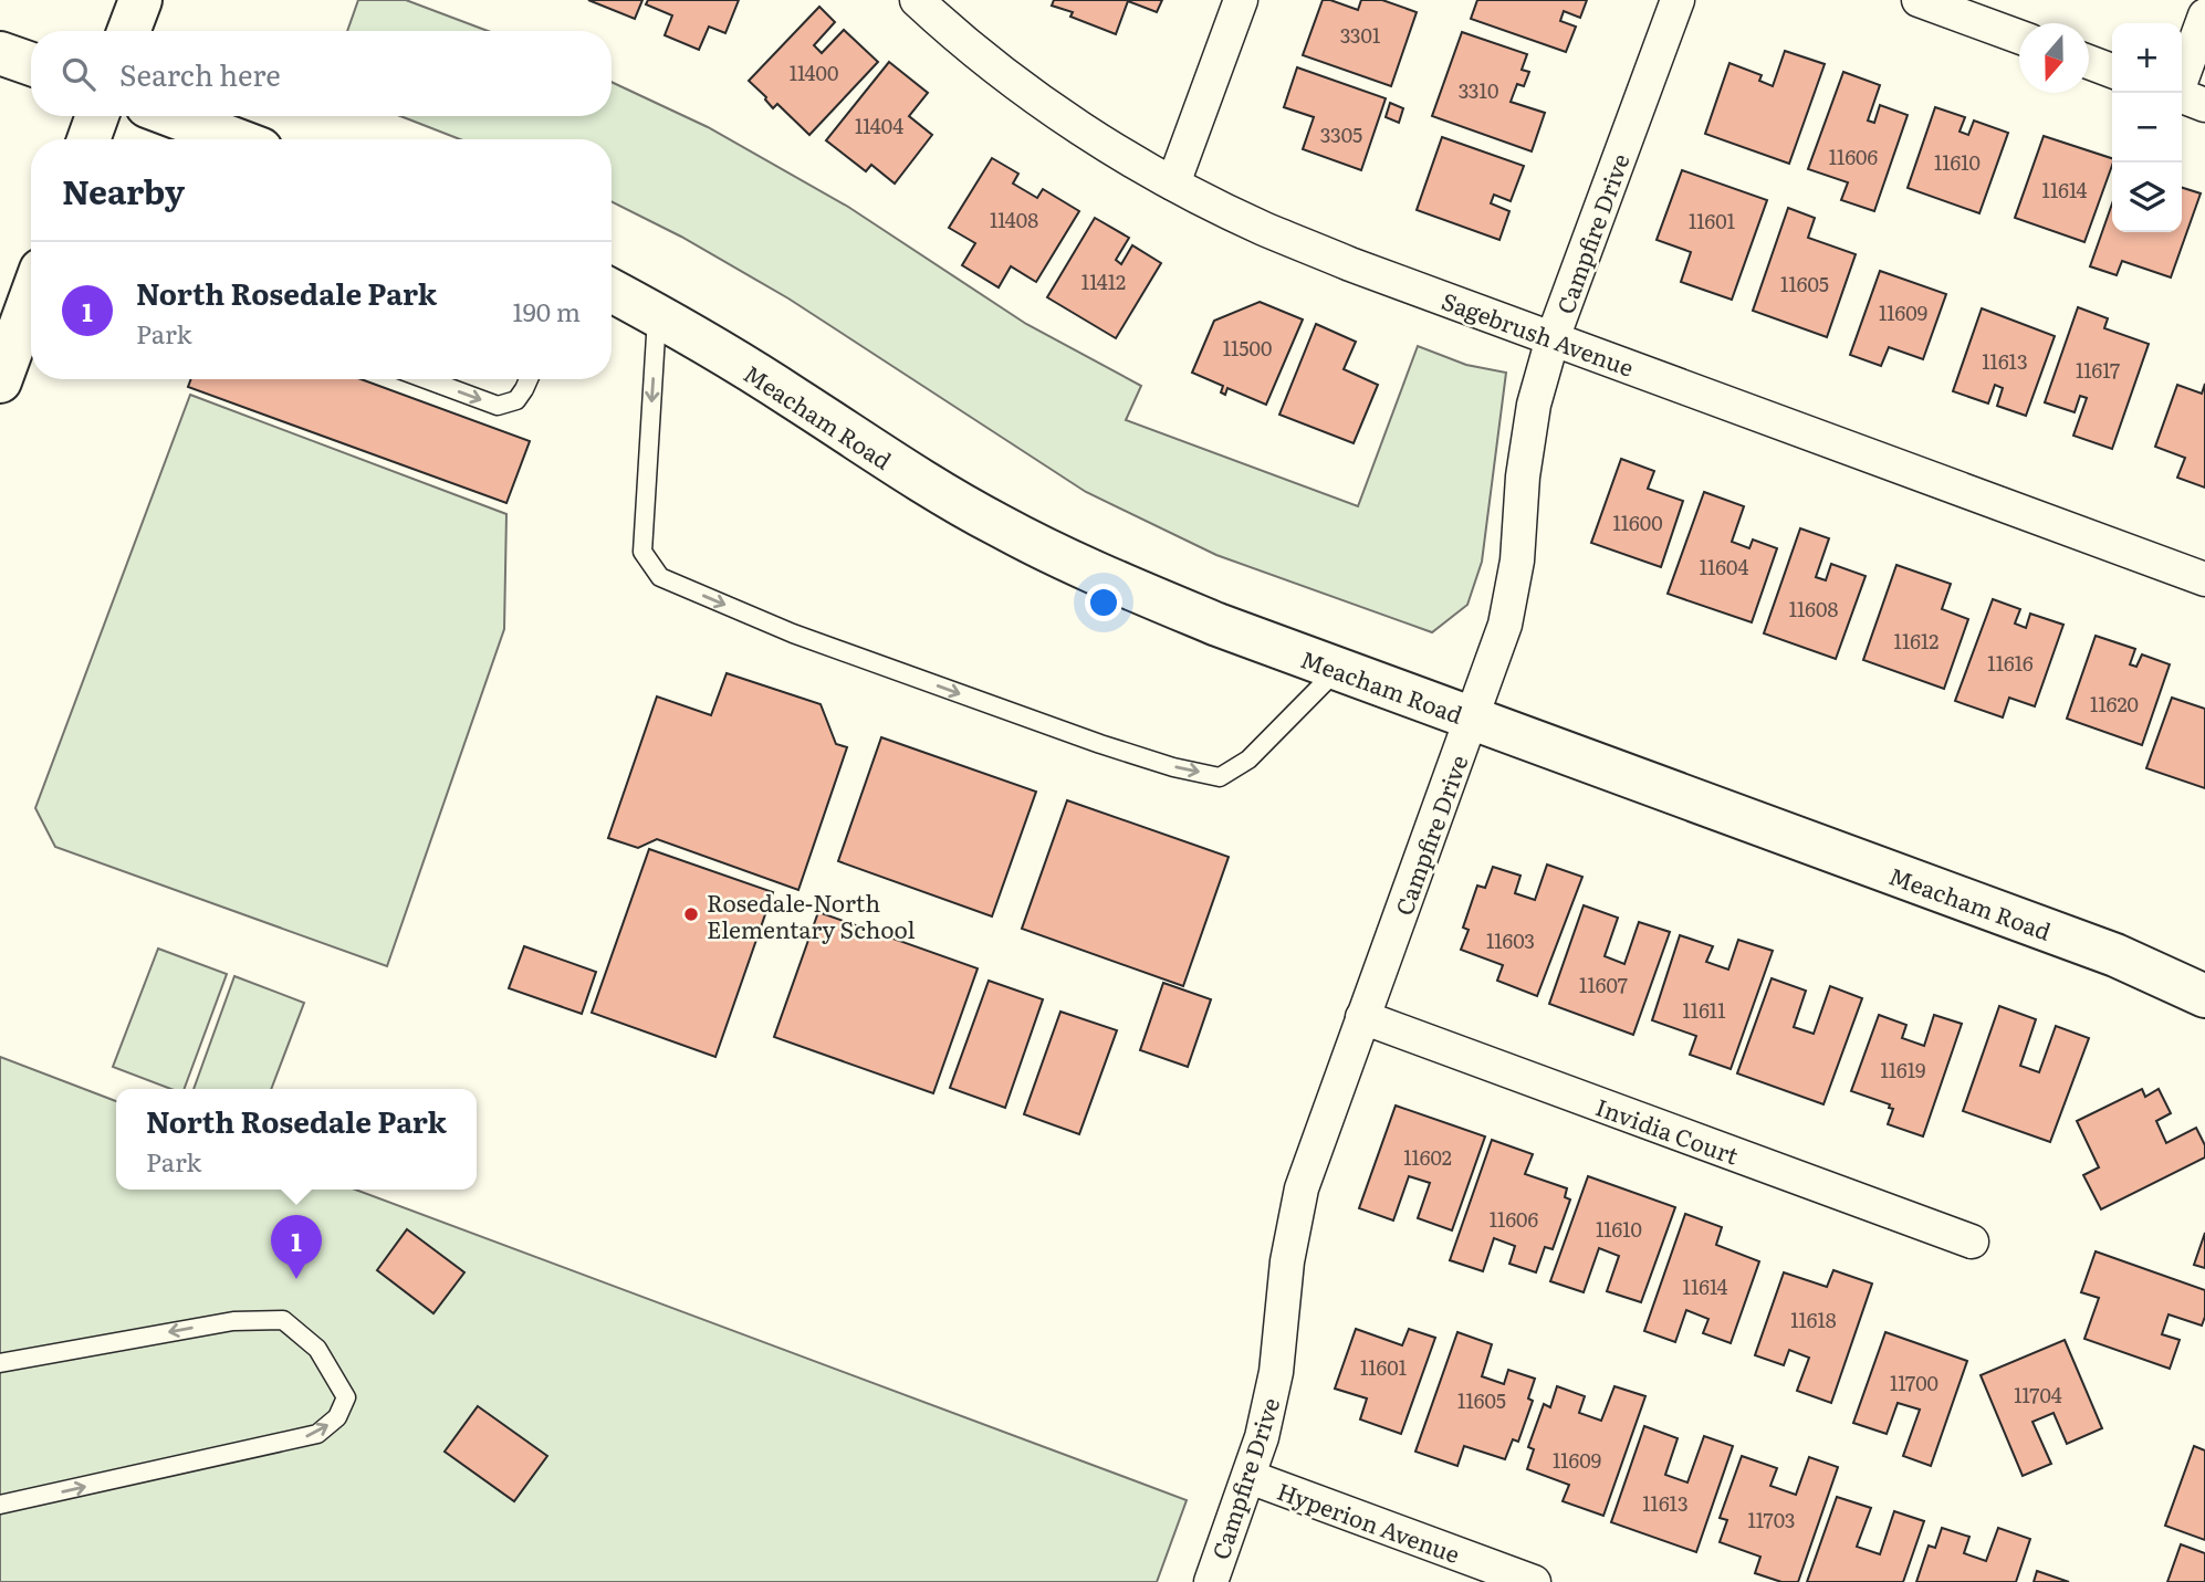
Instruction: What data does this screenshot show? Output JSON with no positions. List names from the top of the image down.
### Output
{
  "streets": {
    "street": [
      "Campfire Drive",
      "Sagebrush Avenue",
      "Meacham Road",
      "Invidia Court",
      "Hyperion Avenue"
    ]
  },
  "crossings": [
    ["Campfire Drive", "Sagebrush Avenue"],
    ["Campfire Drive", "Meacham Road"],
    ["Campfire Drive", "Invidia Court"],
    ["Campfire Drive", "Hyperion Avenue"]
  ],
  "places": ["Rosedale-North Elementary School"],
  "house_numbers": [
    "3301",
    "11400",
    "3310",
    "11404",
    "3305",
    "11606",
    "11610",
    "11614",
    "11408",
    "11601",
    "11412",
    "11605",
    "11609",
    "11500",
    "11613",
    "11617",
    "11600",
    "11604",
    "11608",
    "11612",
    "11616",
    "11620",
    "11603",
    "11607",
    "11611",
    "11619",
    "11602",
    "11606",
    "11610",
    "11614",
    "11618",
    "11601",
    "11700",
    "11704",
    "11605",
    "11609",
    "11613",
    "11703"
  ],
  "north": "bottom",
  "page": {
    "map_buttons": ["+", "−"],
    "search": "Search here",
    "heading": "Nearby",
    "list": [
      {
        "mark": "1",
        "name": "North Rosedale Park",
        "note": "Park",
        "value": "190 m"
      }
    ],
    "popup": ["North Rosedale Park", "Park"],
    "pins": "1"
  }
}
